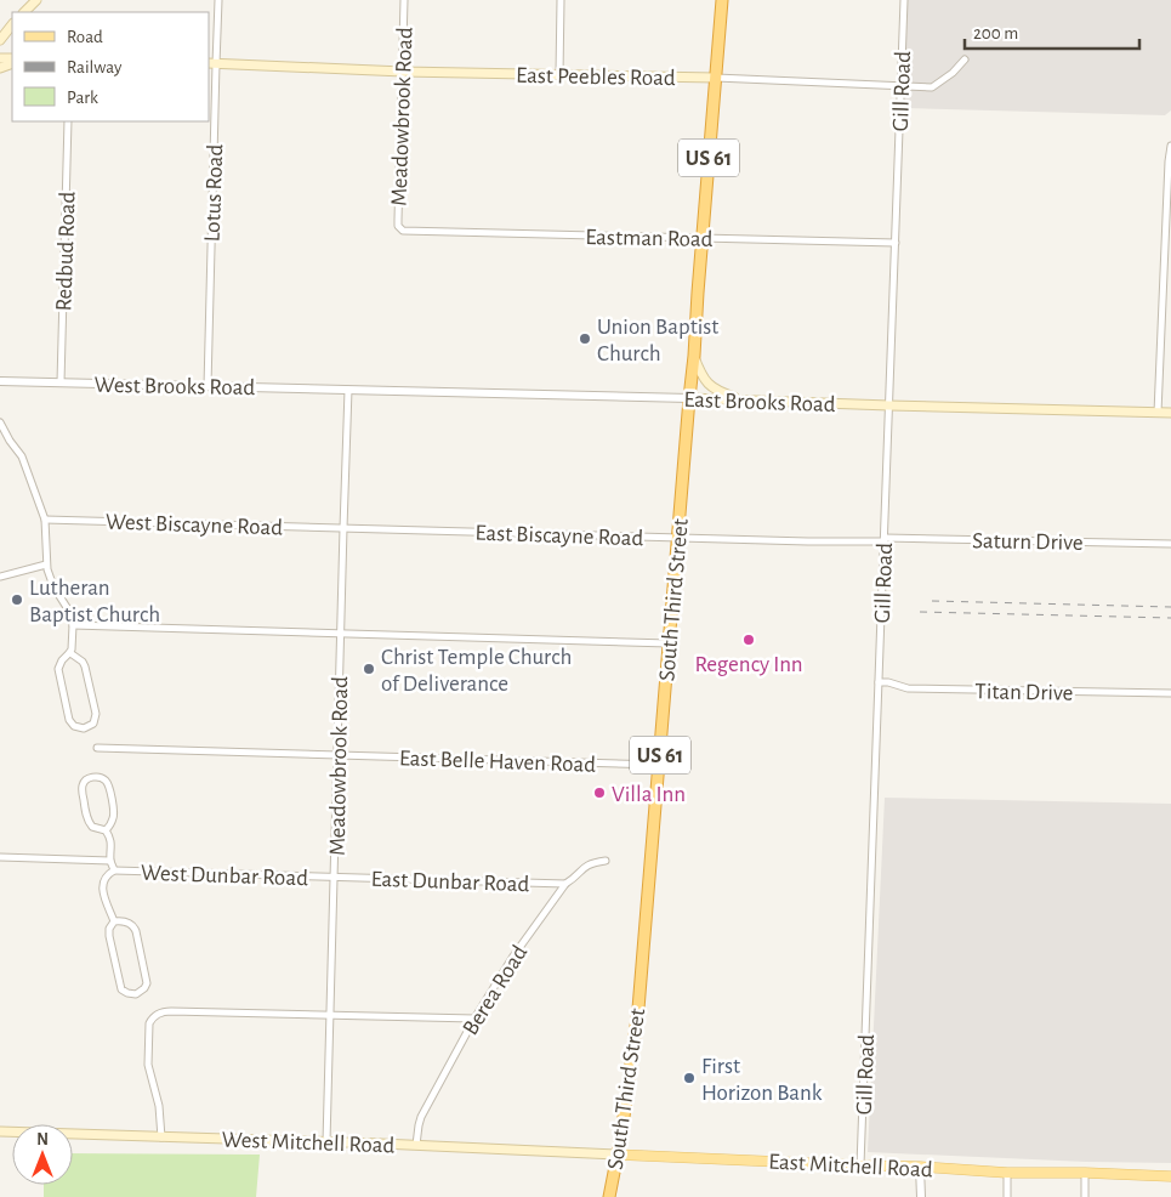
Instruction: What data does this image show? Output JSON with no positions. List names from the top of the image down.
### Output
{
  "streets": {
    "highway": ["US 61", "South Third Street"],
    "main road": [
      "East Peebles Road",
      "East Brooks Road",
      "West Mitchell Road",
      "East Mitchell Road"
    ],
    "street": [
      "Gill Road",
      "Meadowbrook Road",
      "Lotus Road",
      "Eastman Road",
      "Redbud Road",
      "West Brooks Road",
      "West Biscayne Road",
      "East Biscayne Road",
      "Saturn Drive",
      "Titan Drive",
      "East Belle Haven Road",
      "West Dunbar Road",
      "East Dunbar Road",
      "Berea Road"
    ]
  },
  "crossings": [
    ["East Peebles Road", "Gill Road"],
    ["East Peebles Road", "Meadowbrook Road"],
    ["East Peebles Road", "Lotus Road"],
    ["East Peebles Road", "South Third Street"],
    ["Gill Road", "Eastman Road"],
    ["Gill Road", "East Brooks Road"],
    ["Gill Road", "East Biscayne Road"],
    ["Gill Road", "Saturn Drive"],
    ["Gill Road", "Titan Drive"],
    ["Gill Road", "East Mitchell Road"],
    ["Meadowbrook Road", "Eastman Road"],
    ["Meadowbrook Road", "West Brooks Road"],
    ["Meadowbrook Road", "East Brooks Road"],
    ["Meadowbrook Road", "West Biscayne Road"],
    ["Meadowbrook Road", "East Biscayne Road"],
    ["Meadowbrook Road", "East Belle Haven Road"],
    ["Meadowbrook Road", "West Dunbar Road"],
    ["Meadowbrook Road", "East Dunbar Road"],
    ["Meadowbrook Road", "West Mitchell Road"],
    ["Lotus Road", "West Brooks Road"],
    ["Eastman Road", "South Third Street"],
    ["Redbud Road", "West Brooks Road"],
    ["West Brooks Road", "East Brooks Road"],
    ["East Brooks Road", "South Third Street"],
    ["West Biscayne Road", "East Biscayne Road"],
    ["East Biscayne Road", "Saturn Drive"],
    ["East Biscayne Road", "South Third Street"],
    ["South Third Street", "East Belle Haven Road"],
    ["South Third Street", "West Mitchell Road"],
    ["South Third Street", "East Mitchell Road"],
    ["West Dunbar Road", "East Dunbar Road"],
    ["East Dunbar Road", "Berea Road"],
    ["Berea Road", "West Mitchell Road"],
    ["West Mitchell Road", "East Mitchell Road"]
  ],
  "places": [
    "Union Baptist Church",
    "Lutheran Baptist Church",
    "Regency Inn",
    "Christ Temple Church of Deliverance",
    "Villa Inn",
    "First Horizon Bank"
  ],
  "legend": ["Road", "Railway", "Park"],
  "scale_bar": "200 m",
  "north": "top"
}
